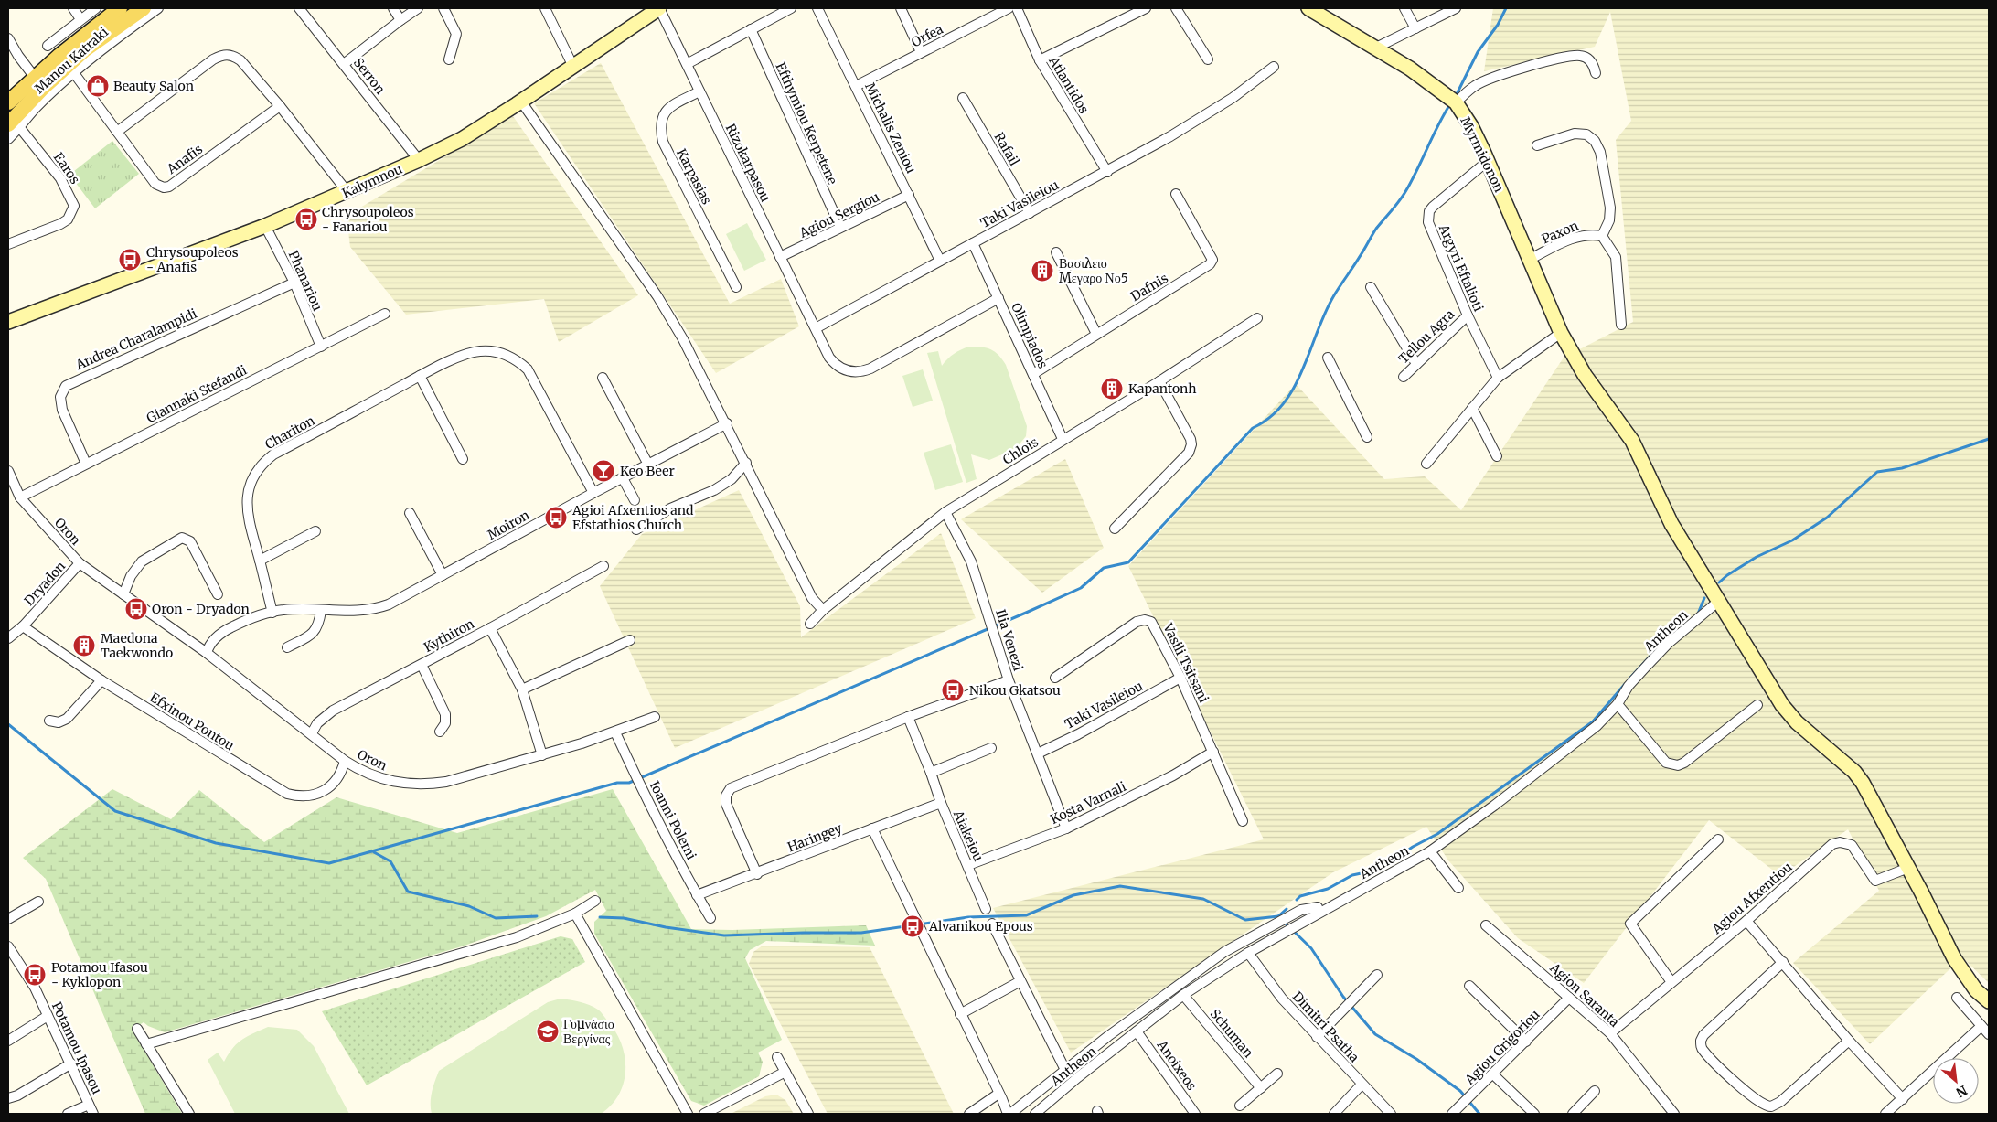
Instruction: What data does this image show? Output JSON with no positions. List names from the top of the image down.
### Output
{
  "streets": {
    "street": [
      "Orfea",
      "Manou Katraki",
      "Serron",
      "Atlantidos",
      "Efthymiou Kerpetene",
      "Michalis Zeniou",
      "Rafail",
      "Myrmidonon",
      "Anafis",
      "Rizokarpasou",
      "Earos",
      "Karpasias",
      "Kalymnou",
      "Taki Vasileiou",
      "Agiou Sergiou",
      "Paxon",
      "Argyri Eftalioti",
      "Phanariou",
      "Dafnis",
      "Olimpiados",
      "Tellou Agra",
      "Andrea Charalampidi",
      "Giannaki Stefandi",
      "Chariton",
      "Chlois",
      "Moiron",
      "Oron",
      "Dryadon",
      "Antheon",
      "Kythiron",
      "Ilia Venezi",
      "Vasili Tsitsani",
      "Efxinou Pontou",
      "Kosta Varnali",
      "Ioanni Polemi",
      "Aiakeiou",
      "Haringey",
      "Agiou Afxentiou",
      "Agion Saranta",
      "Dimitri Psatha",
      "Schuman",
      "Agiou Grigoriou",
      "Potamou Ipasou",
      "Anoixeos"
    ]
  },
  "crossings": [
    ["Orfea", "Michalis Zeniou"],
    ["Manou Katraki", "Anafis"],
    ["Manou Katraki", "Earos"],
    ["Serron", "Kalymnou"],
    ["Atlantidos", "Taki Vasileiou"],
    ["Efthymiou Kerpetene", "Agiou Sergiou"],
    ["Michalis Zeniou", "Taki Vasileiou"],
    ["Michalis Zeniou", "Agiou Sergiou"],
    ["Rafail", "Taki Vasileiou"],
    ["Myrmidonon", "Paxon"],
    ["Myrmidonon", "Argyri Eftalioti"],
    ["Myrmidonon", "Antheon"],
    ["Myrmidonon", "Agiou Afxentiou"],
    ["Rizokarpasou", "Karpasias"],
    ["Rizokarpasou", "Kalymnou"],
    ["Rizokarpasou", "Taki Vasileiou"],
    ["Rizokarpasou", "Agiou Sergiou"],
    ["Rizokarpasou", "Olimpiados"],
    ["Kalymnou", "Phanariou"],
    ["Taki Vasileiou", "Olimpiados"],
    ["Taki Vasileiou", "Ilia Venezi"],
    ["Taki Vasileiou", "Vasili Tsitsani"],
    ["Argyri Eftalioti", "Tellou Agra"],
    ["Phanariou", "Andrea Charalampidi"],
    ["Phanariou", "Giannaki Stefandi"],
    ["Dafnis", "Olimpiados"],
    ["Olimpiados", "Chlois"],
    ["Andrea Charalampidi", "Giannaki Stefandi"],
    ["Giannaki Stefandi", "Oron"],
    ["Chariton", "Moiron"],
    ["Chlois", "Ilia Venezi"],
    ["Moiron", "Oron"],
    ["Oron", "Dryadon"],
    ["Oron", "Kythiron"],
    ["Oron", "Efxinou Pontou"],
    ["Oron", "Ioanni Polemi"],
    ["Dryadon", "Efxinou Pontou"],
    ["Antheon", "Dimitri Psatha"],
    ["Antheon", "Schuman"],
    ["Antheon", "Anoixeos"],
    ["Ilia Venezi", "Kosta Varnali"],
    ["Vasili Tsitsani", "Kosta Varnali"],
    ["Kosta Varnali", "Aiakeiou"],
    ["Ioanni Polemi", "Haringey"],
    ["Aiakeiou", "Haringey"],
    ["Agiou Afxentiou", "Agion Saranta"],
    ["Agion Saranta", "Agiou Grigoriou"]
  ],
  "places": {
    "shop": ["Beauty Salon"],
    "bus stop": [
      "Chrysoupoleos - Fanariou",
      "Chrysoupoleos - Anafis",
      "Agioi Afxentios and Efstathios Church",
      "Oron - Dryadon",
      "Nikou Gkatsou",
      "Alvanikou Epous",
      "Potamou Ifasou - Kyklopon"
    ],
    "building": ["Βασιλειο Μεγαρο Νο5", "Kapantonh", "Maedona Taekwondo"],
    "bar": ["Keo Beer"],
    "school or university": ["Γυμνάσιο Βεργίνας"]
  },
  "north": "bottom right"
}
